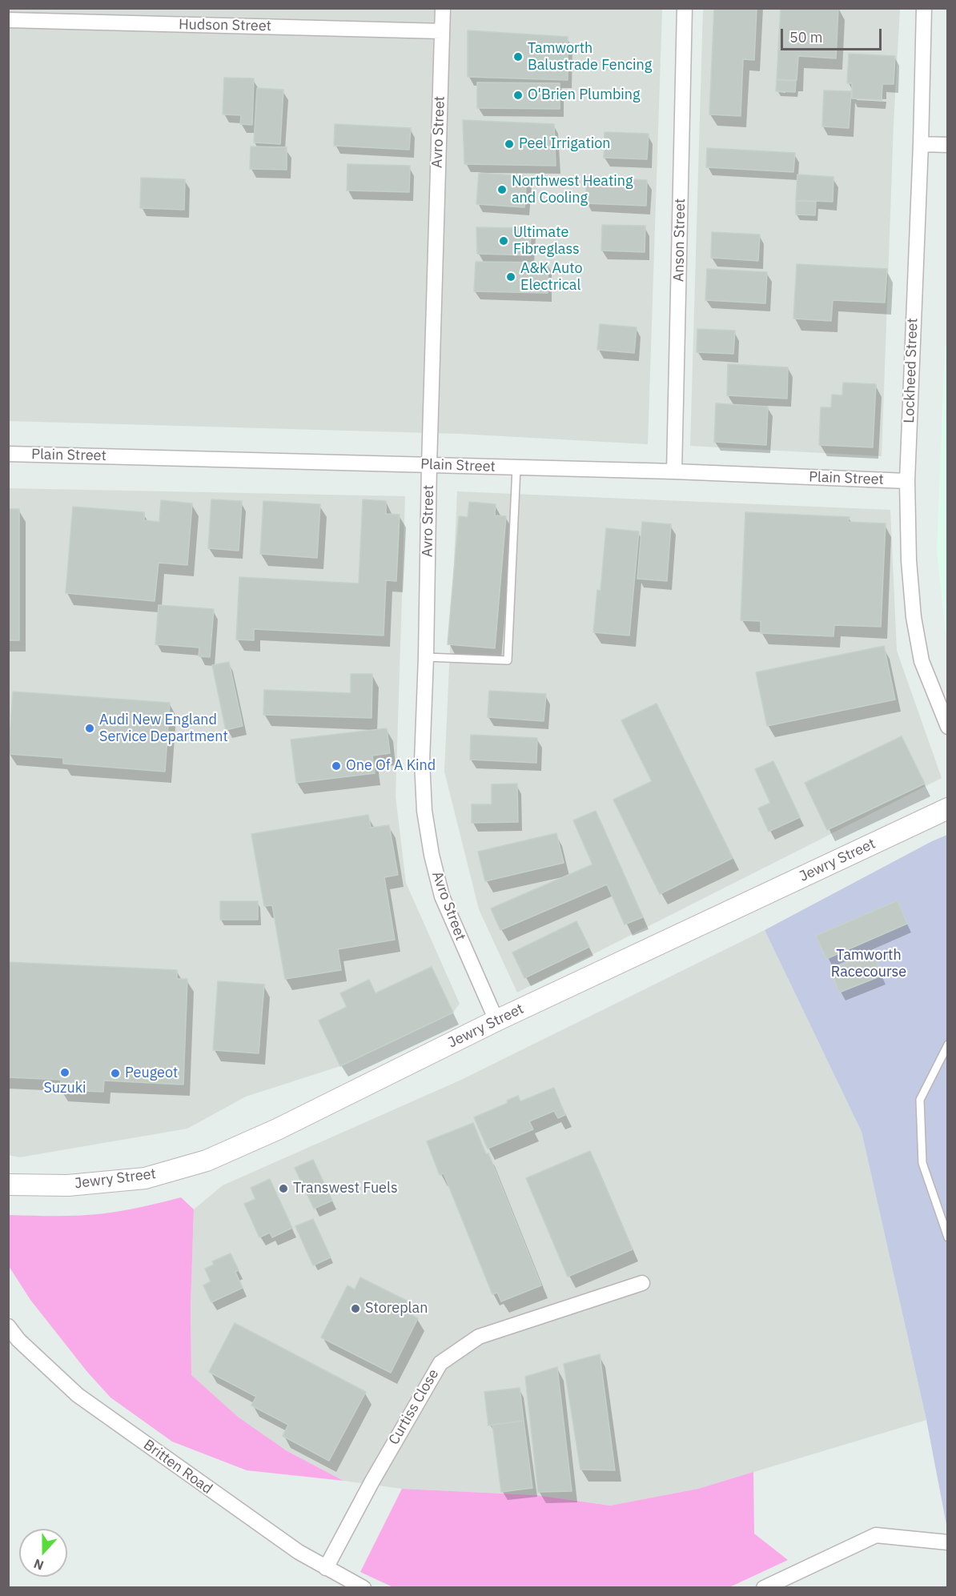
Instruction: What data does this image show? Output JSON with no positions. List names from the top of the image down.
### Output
{
  "streets": {
    "main road": ["Jewry Street"],
    "street": [
      "Hudson Street",
      "Avro Street",
      "Anson Street",
      "Lockheed Street",
      "Plain Street",
      "Curtiss Close",
      "Britten Road"
    ]
  },
  "crossings": [
    ["Hudson Street", "Avro Street"],
    ["Avro Street", "Plain Street"],
    ["Avro Street", "Jewry Street"],
    ["Anson Street", "Plain Street"],
    ["Lockheed Street", "Plain Street"],
    ["Curtiss Close", "Britten Road"]
  ],
  "parks": ["Tamworth Racecourse"],
  "places": [
    "Tamworth Balustrade Fencing",
    "O'Brien Plumbing",
    "Peel Irrigation",
    "Northwest Heating and Cooling",
    "Ultimate Fibreglass",
    "A&K Auto Electrical",
    "Audi New England Service Department",
    "One Of A Kind",
    "Suzuki",
    "Peugeot",
    "Transwest Fuels",
    "Storeplan"
  ],
  "scale_bar": "50 m",
  "north": "bottom"
}
